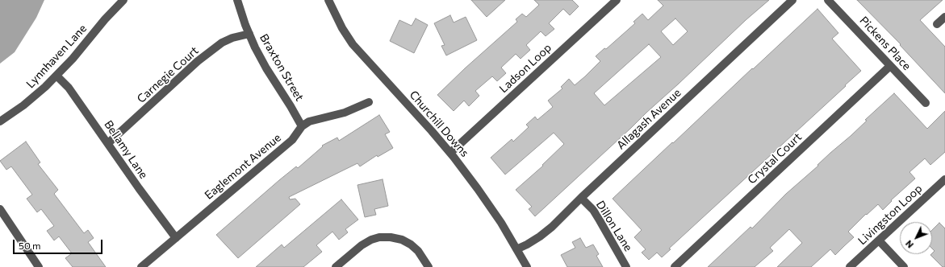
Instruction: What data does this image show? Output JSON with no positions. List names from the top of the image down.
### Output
{
  "streets": {
    "street": [
      "Pickens Place",
      "Lynnhaven Lane",
      "Braxton Street",
      "Ladson Loop",
      "Carnegie Court",
      "Allagash Avenue",
      "Churchill Downs",
      "Bellamy Lane",
      "Crystal Court",
      "Eaglemont Avenue",
      "Livingston Loop",
      "Dillon Lane"
    ]
  },
  "crossings": [
    ["Pickens Place", "Crystal Court"],
    ["Lynnhaven Lane", "Bellamy Lane"],
    ["Braxton Street", "Carnegie Court"],
    ["Braxton Street", "Eaglemont Avenue"],
    ["Ladson Loop", "Churchill Downs"],
    ["Carnegie Court", "Bellamy Lane"],
    ["Allagash Avenue", "Churchill Downs"],
    ["Allagash Avenue", "Dillon Lane"],
    ["Bellamy Lane", "Eaglemont Avenue"]
  ],
  "scale_bar": "50 m",
  "north": "bottom left"
}
